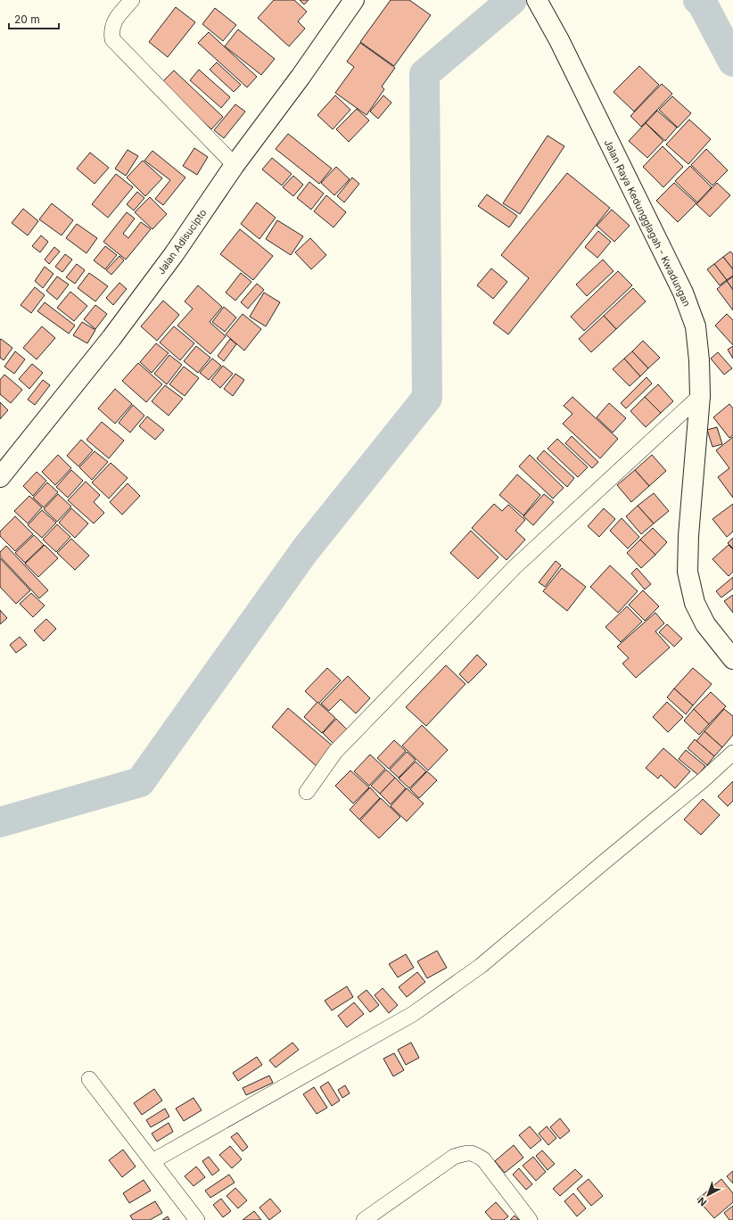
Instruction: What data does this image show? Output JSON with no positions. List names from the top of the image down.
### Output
{
  "streets": {
    "main road": ["Jalan Raya Kedungglagah - Kwadungan", "Jalan Adisucipto"]
  },
  "scale_bar": "20 m",
  "north": "bottom left"
}
